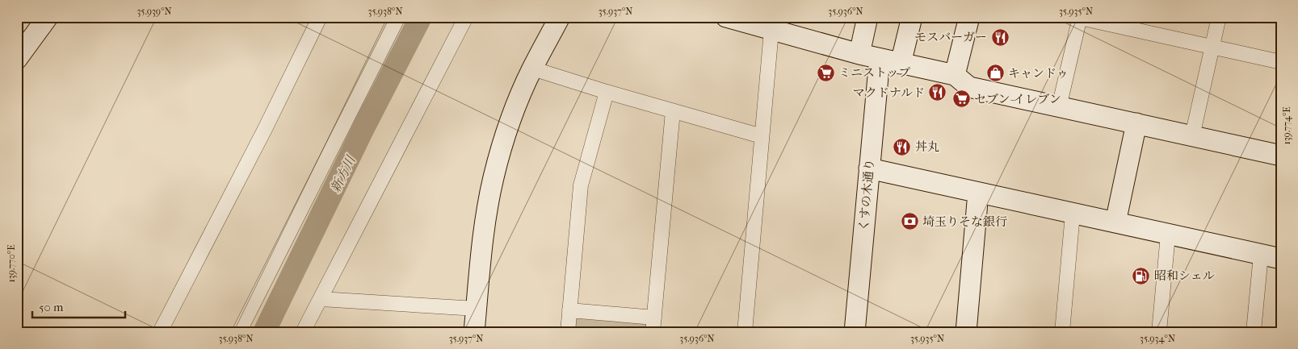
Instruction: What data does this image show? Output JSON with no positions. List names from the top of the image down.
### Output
{
  "streets": {
    "street": ["くすの木通り"]
  },
  "water": ["新方川"],
  "places": {
    "restaurant": ["モスバーガー", "マクドナルド", "丼丸"],
    "supermarket": ["ミニストップ", "セブン-イレブン"],
    "shop": ["キャンドゥ"],
    "bank": ["埼玉りそな銀行"],
    "fuel station": ["昭和シェル"]
  },
  "scale_bar": "50 m",
  "coordinates": [
    "35.939°N",
    "35.938°N",
    "35.937°N",
    "35.936°N",
    "35.935°N",
    "139.774°E",
    "139.770°E",
    "35.934°N"
  ]
}
